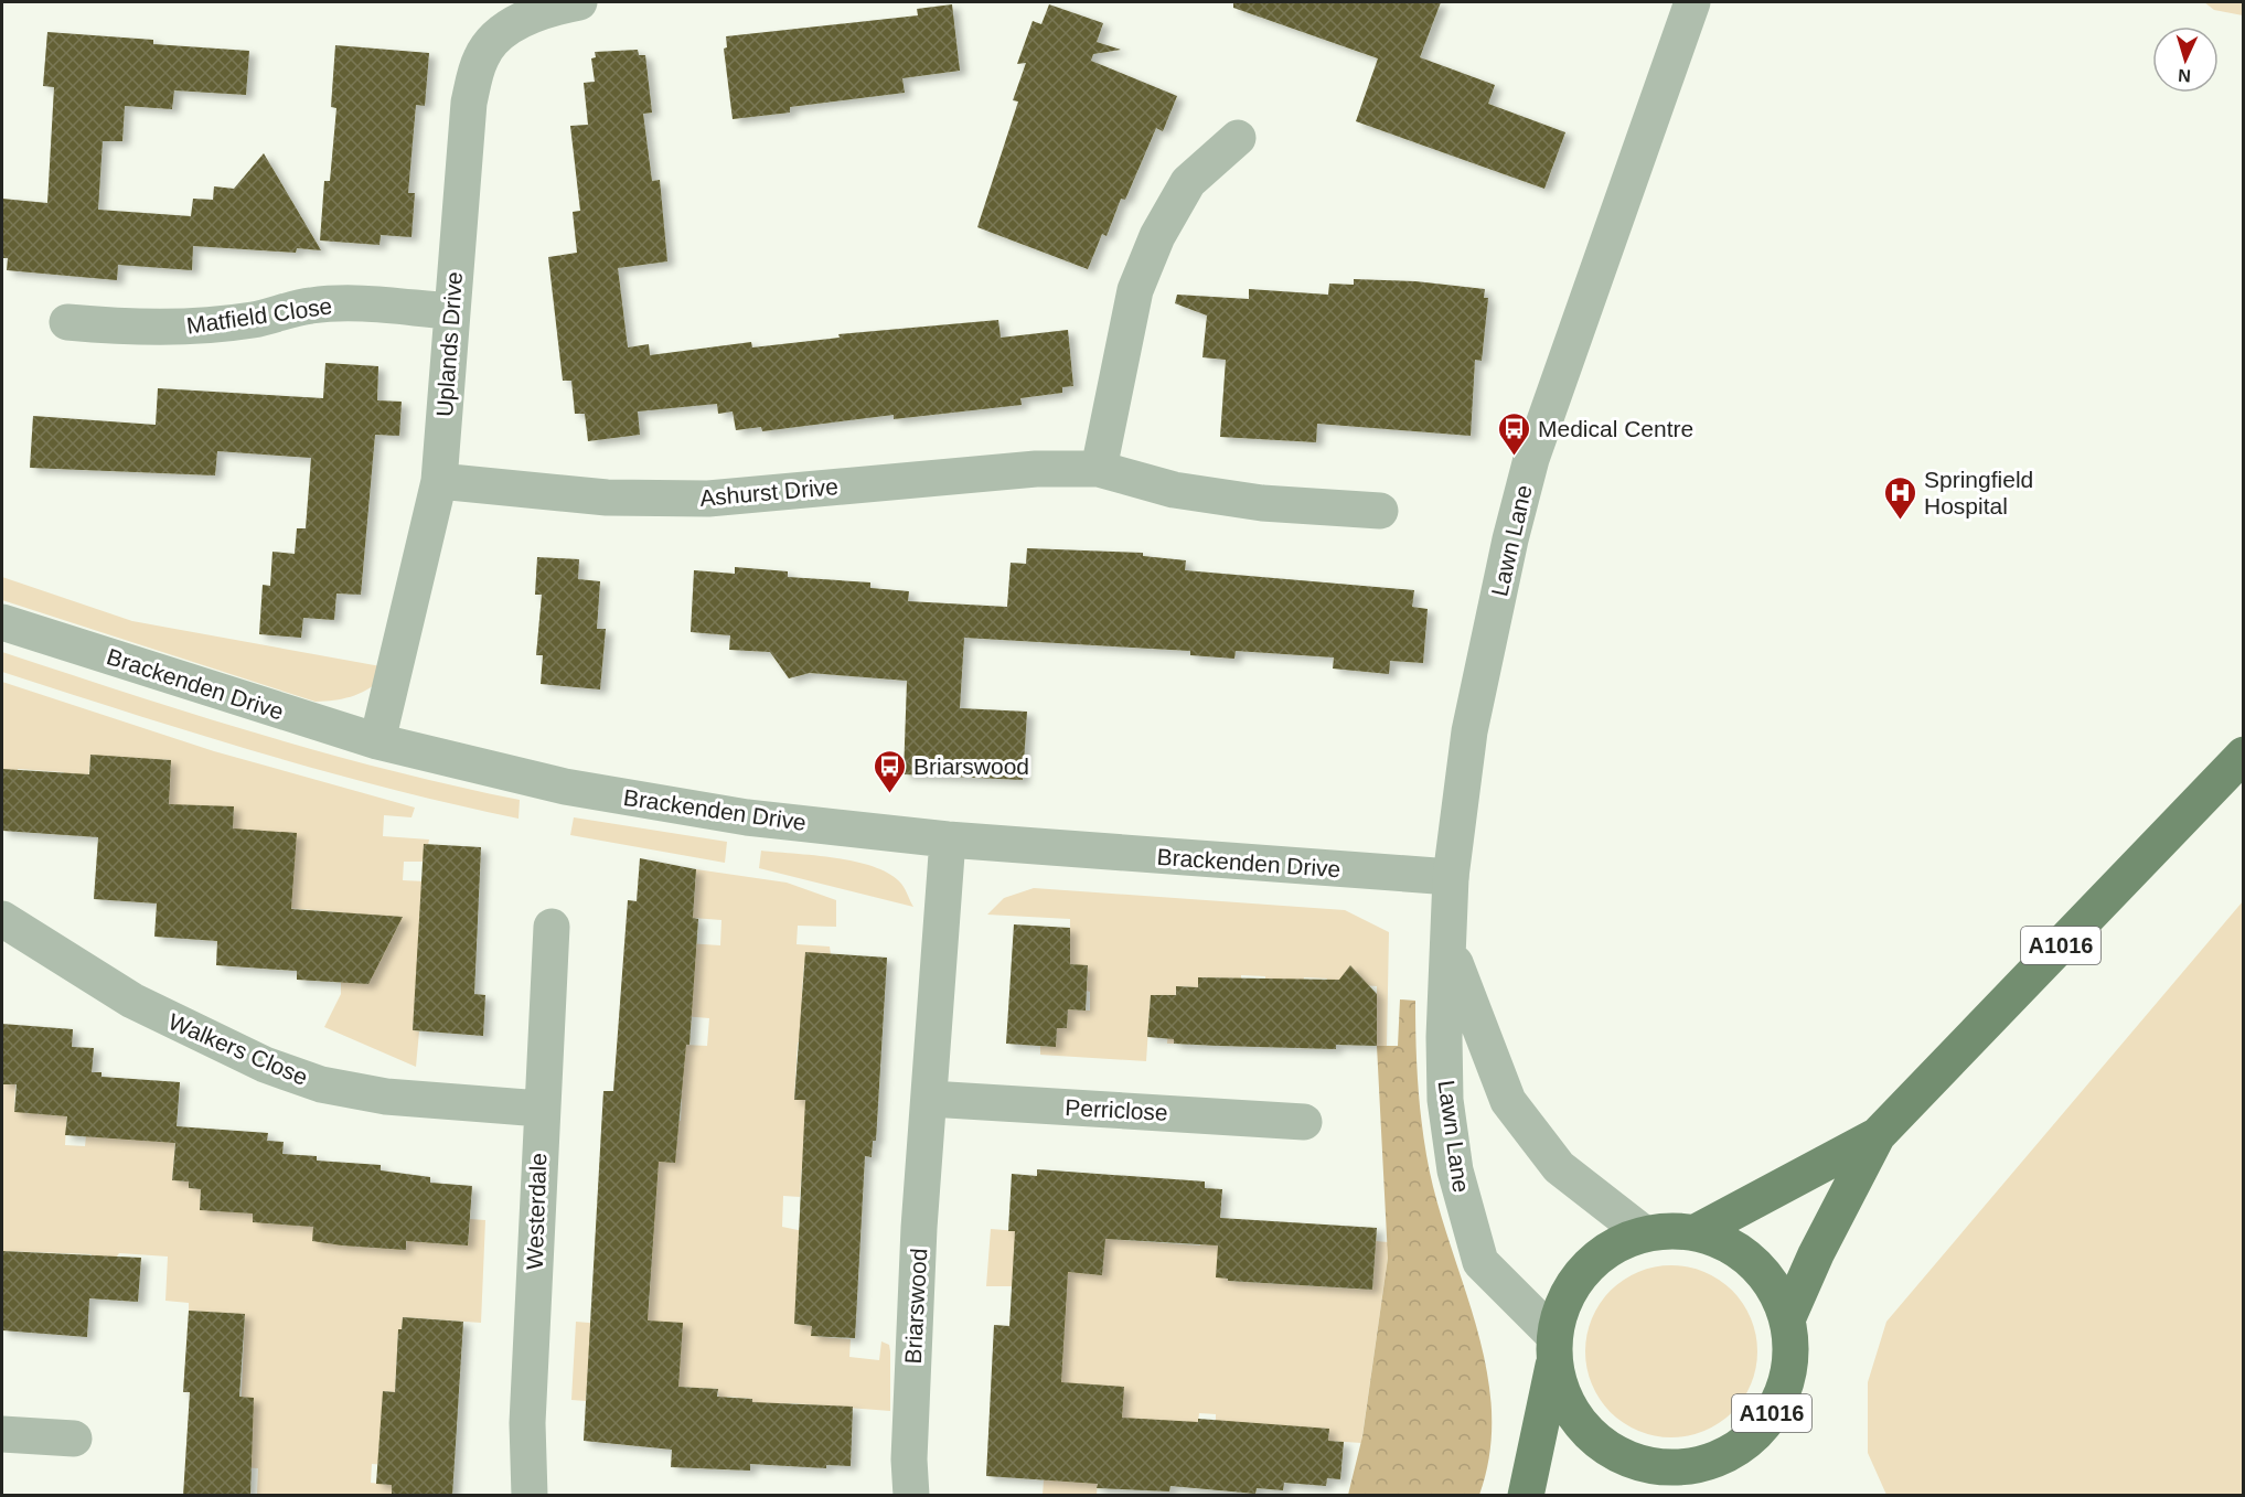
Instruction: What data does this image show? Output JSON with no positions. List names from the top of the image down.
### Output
{
  "streets": {
    "main road": ["A1016"],
    "street": [
      "Matfield Close",
      "Uplands Drive",
      "Ashurst Drive",
      "Lawn Lane",
      "Brackenden Drive",
      "Walkers Close",
      "Perriclose",
      "Westerdale",
      "Briarswood"
    ]
  },
  "crossings": [
    ["Matfield Close", "Uplands Drive"],
    ["Uplands Drive", "Ashurst Drive"],
    ["Uplands Drive", "Brackenden Drive"],
    ["Lawn Lane", "Brackenden Drive"],
    ["Lawn Lane", "A1016"],
    ["Brackenden Drive", "Briarswood"],
    ["Walkers Close", "Westerdale"],
    ["Perriclose", "Briarswood"]
  ],
  "places": {
    "bus stop": ["Medical Centre", "Briarswood"],
    "hospital": ["Springfield Hospital"]
  },
  "north": "bottom"
}
